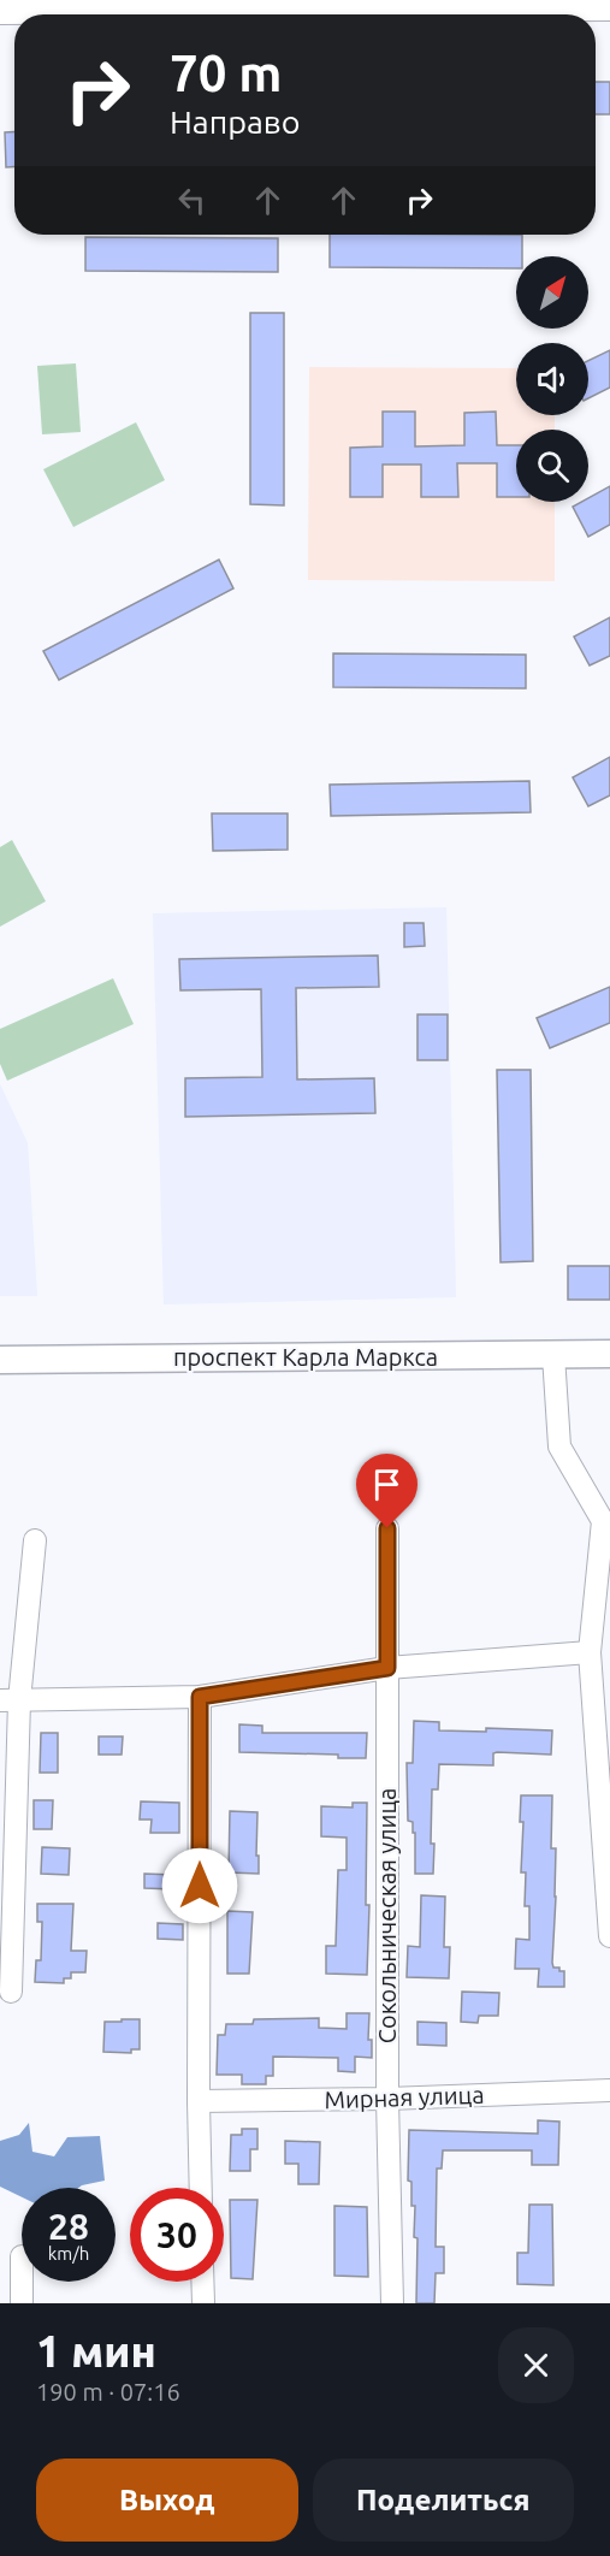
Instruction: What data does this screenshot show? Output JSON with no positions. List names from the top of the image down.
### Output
{
  "streets": {
    "street": ["проспект Карла Маркса", "Сокольническая улица", "Мирная улица"]
  },
  "crossings": [
    ["Сокольническая улица", "Мирная улица"]
  ],
  "north": "top right",
  "page": {
    "turn": ["70 m", "Направо"],
    "speed": "28 km/h",
    "limit": "30",
    "heading": ["1 мин", "190 m · 07:16"],
    "buttons": ["Выход", "Поделиться"]
  }
}
